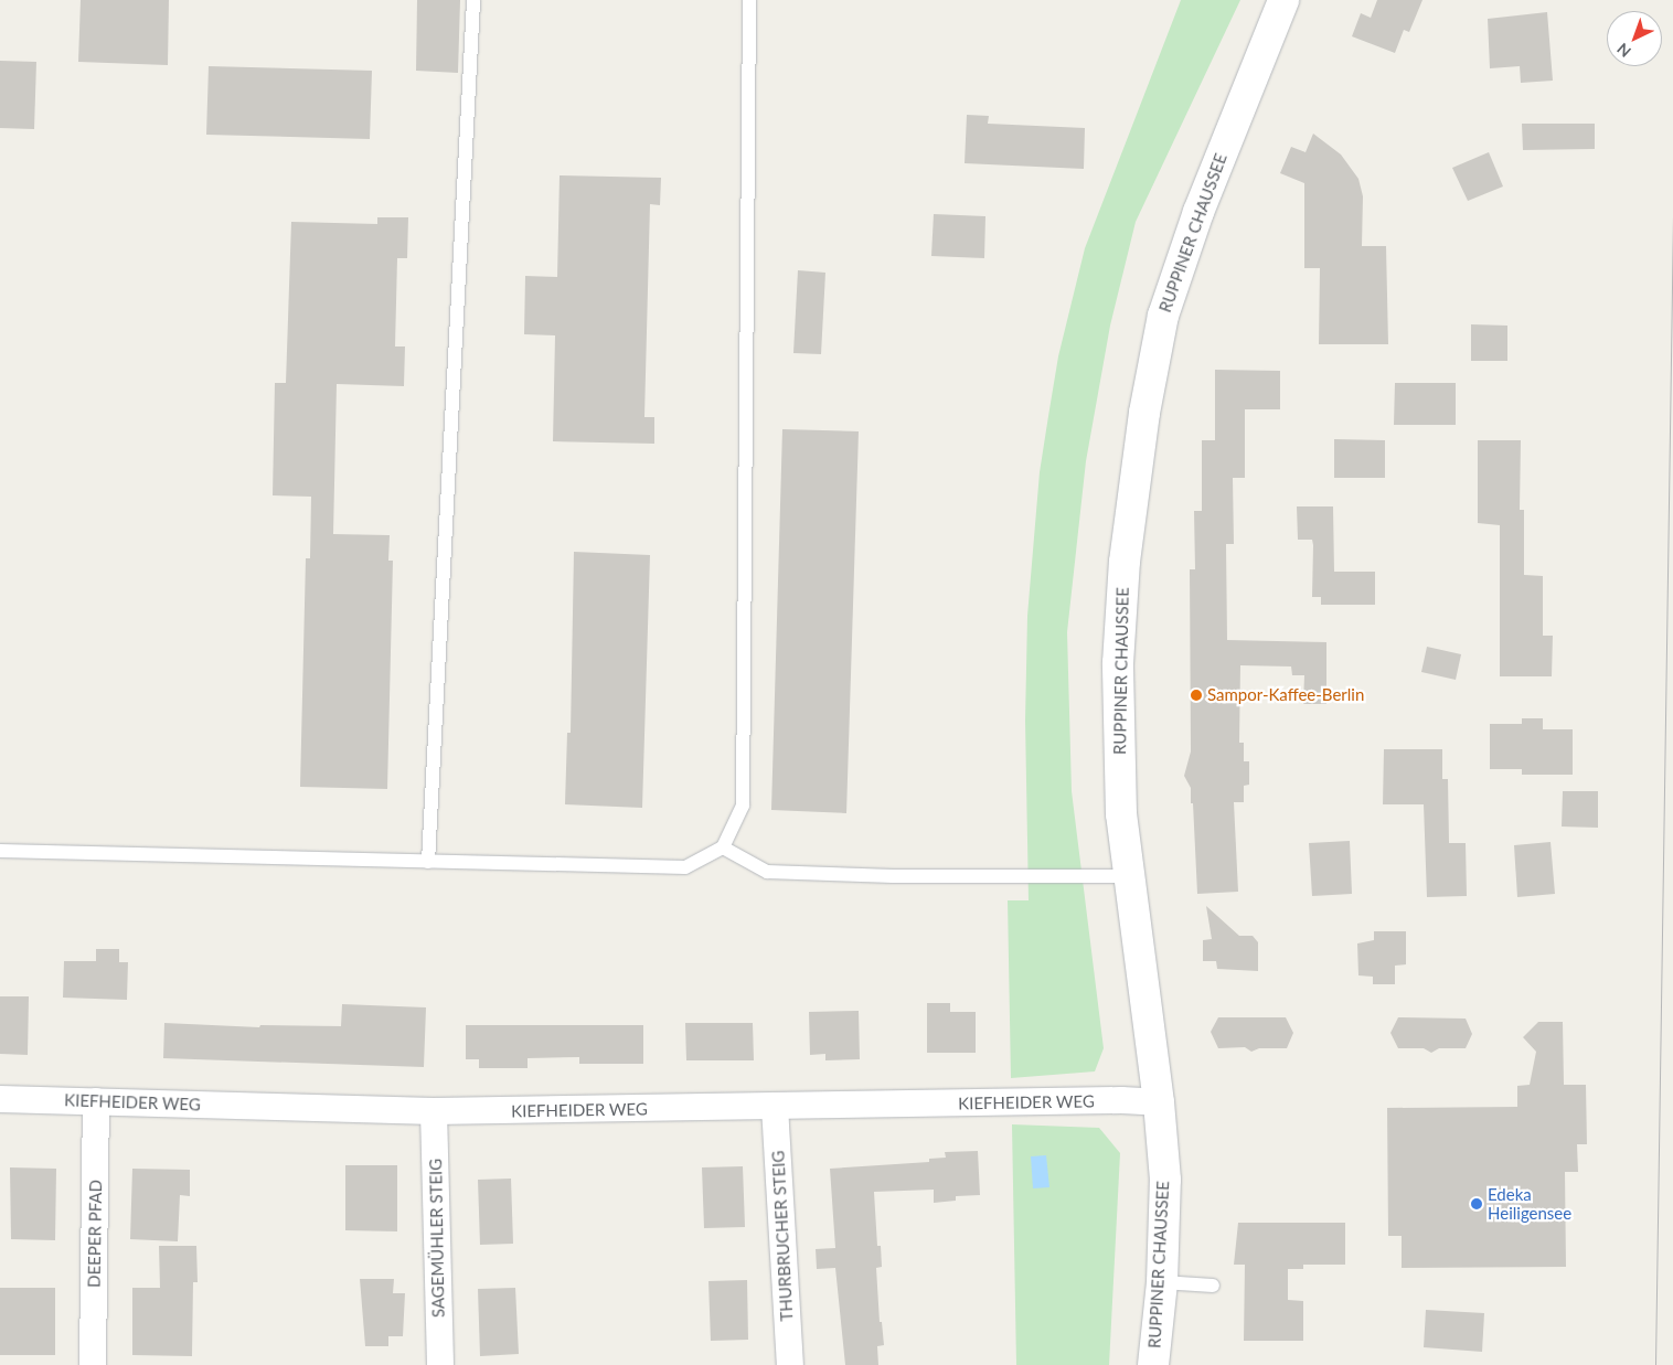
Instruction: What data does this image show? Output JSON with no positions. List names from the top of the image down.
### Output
{
  "streets": {
    "main road": ["RUPPINER CHAUSSEE"],
    "street": [
      "KIEFHEIDER WEG",
      "DEEPER PFAD",
      "THURBRUCHER STEIG",
      "SAGEMÜHLER STEIG"
    ]
  },
  "crossings": [
    ["RUPPINER CHAUSSEE", "KIEFHEIDER WEG"],
    ["KIEFHEIDER WEG", "DEEPER PFAD"],
    ["KIEFHEIDER WEG", "THURBRUCHER STEIG"],
    ["KIEFHEIDER WEG", "SAGEMÜHLER STEIG"]
  ],
  "places": ["Sampor-Kaffee-Berlin", "Edeka Heiligensee"],
  "north": "bottom left"
}
